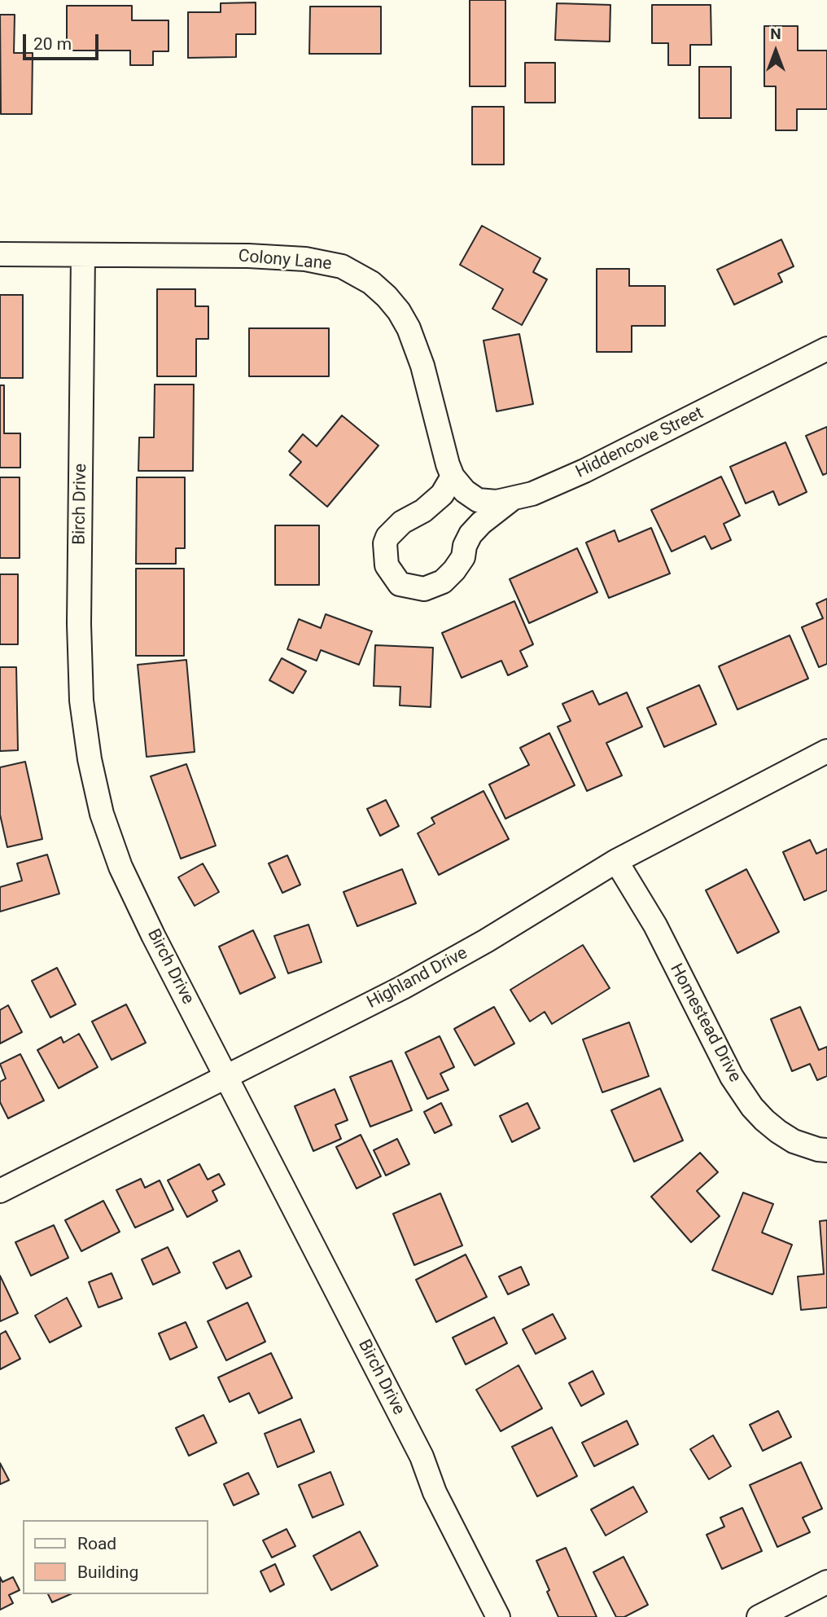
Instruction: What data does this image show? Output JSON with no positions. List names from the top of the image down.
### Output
{
  "streets": {
    "street": [
      "Colony Lane",
      "Hiddencove Street",
      "Birch Drive",
      "Highland Drive",
      "Homestead Drive"
    ]
  },
  "crossings": [
    ["Colony Lane", "Hiddencove Street"],
    ["Colony Lane", "Birch Drive"],
    ["Birch Drive", "Highland Drive"],
    ["Highland Drive", "Homestead Drive"]
  ],
  "legend": ["Road", "Building"],
  "scale_bar": "20 m",
  "north": "top"
}
